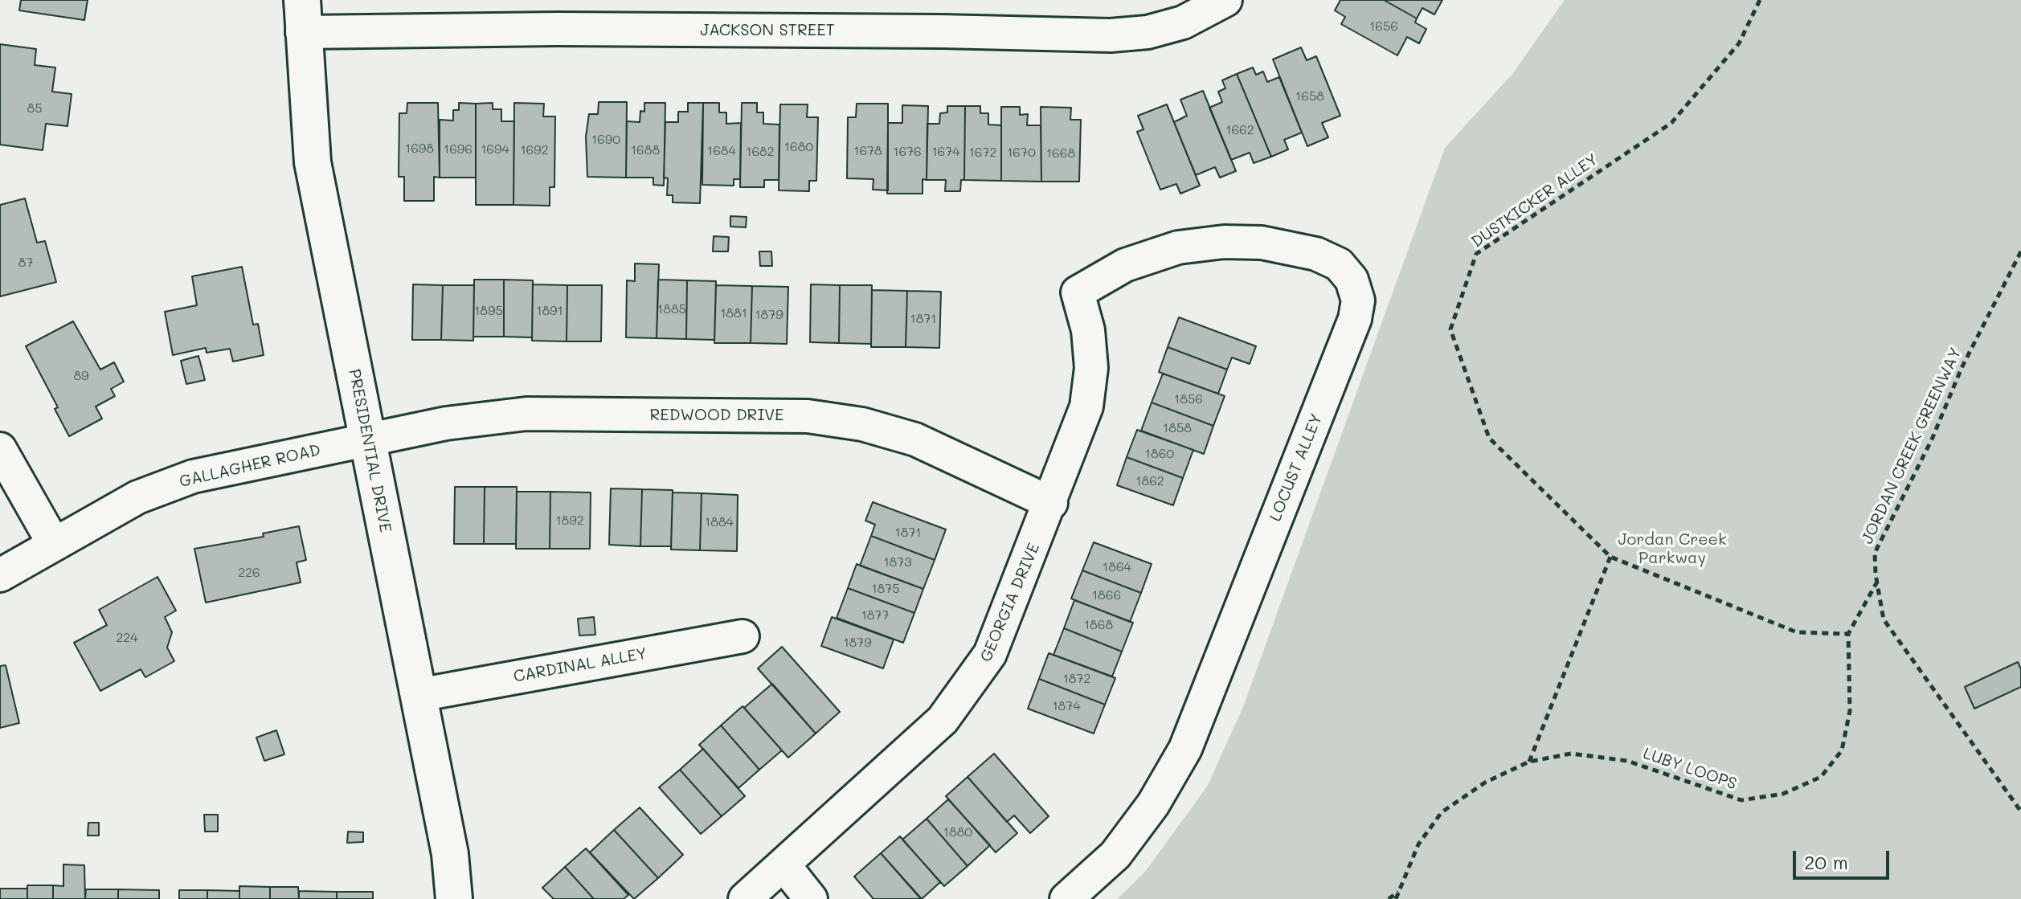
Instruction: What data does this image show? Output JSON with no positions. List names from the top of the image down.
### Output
{
  "streets": {
    "street": [
      "JACKSON STREET",
      "REDWOOD DRIVE",
      "PRESIDENTIAL DRIVE",
      "GALLAGHER ROAD",
      "LOCUST ALLEY",
      "GEORGIA DRIVE",
      "CARDINAL ALLEY"
    ],
    "path": ["DUSTKICKER ALLEY", "JORDAN CREEK GREENWAY", "LUBY LOOPS"]
  },
  "crossings": [
    ["JACKSON STREET", "PRESIDENTIAL DRIVE"],
    ["DUSTKICKER ALLEY", "LUBY LOOPS"],
    ["REDWOOD DRIVE", "PRESIDENTIAL DRIVE"],
    ["REDWOOD DRIVE", "GALLAGHER ROAD"],
    ["REDWOOD DRIVE", "GEORGIA DRIVE"],
    ["PRESIDENTIAL DRIVE", "GALLAGHER ROAD"],
    ["PRESIDENTIAL DRIVE", "CARDINAL ALLEY"],
    ["LOCUST ALLEY", "GEORGIA DRIVE"]
  ],
  "parks": ["Jordan Creek Parkway"],
  "house_numbers": [
    "1656",
    "1658",
    "85",
    "1662",
    "1690",
    "1680",
    "1698",
    "1696",
    "1694",
    "1692",
    "1688",
    "1684",
    "1678",
    "1682",
    "1676",
    "1674",
    "1672",
    "1670",
    "1668",
    "87",
    "1885",
    "1895",
    "1891",
    "1881",
    "1879",
    "1871",
    "89",
    "1856",
    "1858",
    "1860",
    "1862",
    "1892",
    "1884",
    "1871",
    "1873",
    "1864",
    "226",
    "1875",
    "1866",
    "1877",
    "1868",
    "224",
    "1879",
    "1872",
    "1874",
    "1880"
  ],
  "scale_bar": "20 m"
}
